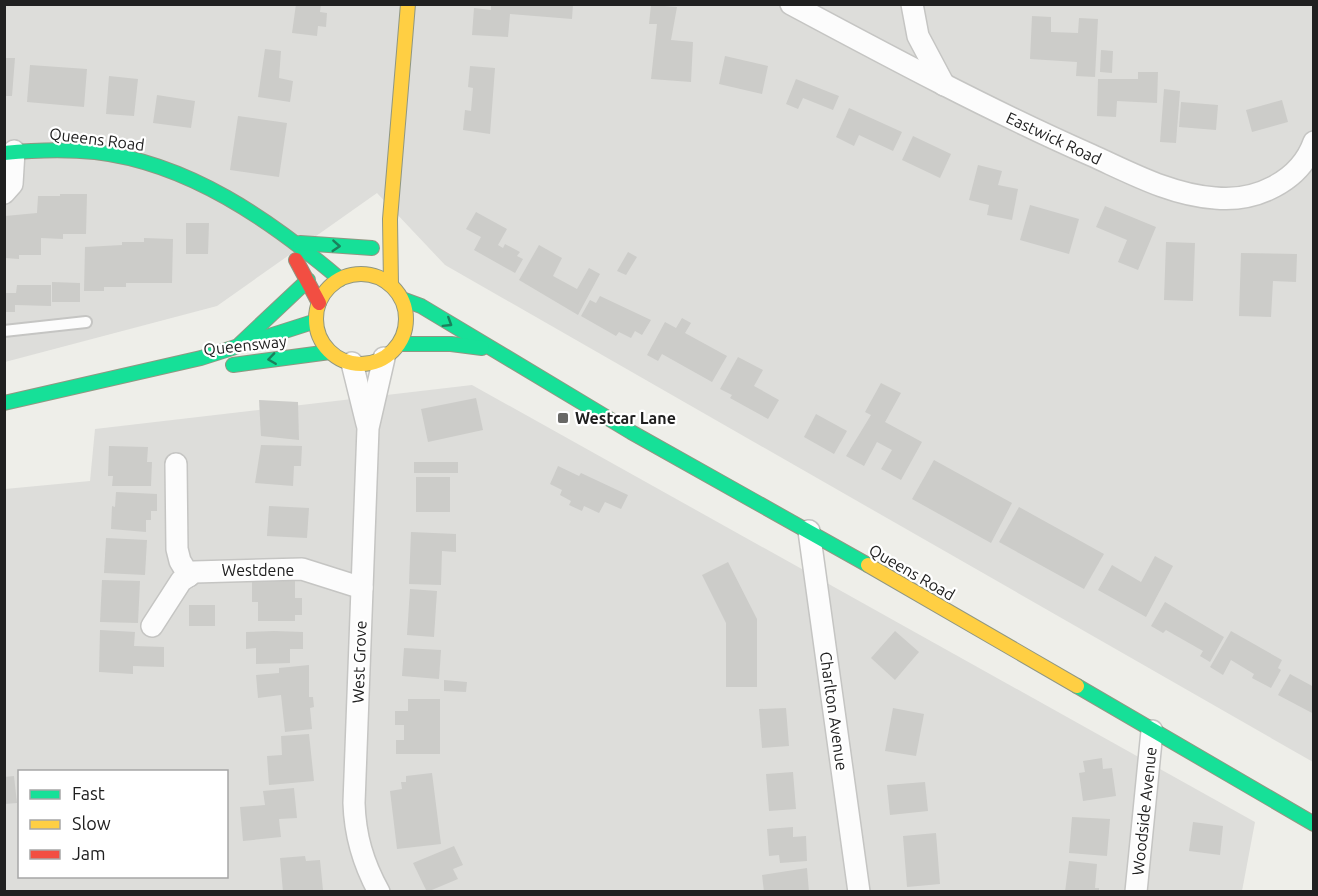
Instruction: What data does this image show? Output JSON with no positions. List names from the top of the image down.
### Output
{
  "streets": {
    "main road": ["Queens Road", "Queensway"],
    "street": [
      "Eastwick Road",
      "Westdene",
      "West Grove",
      "Charlton Avenue",
      "Woodside Avenue"
    ]
  },
  "crossings": [
    ["Queens Road", "Queensway"],
    ["Queens Road", "West Grove"],
    ["Queens Road", "Charlton Avenue"],
    ["Queens Road", "Woodside Avenue"],
    ["Queensway", "West Grove"],
    ["Westdene", "West Grove"]
  ],
  "places": {
    "transit": ["Westcar Lane"]
  },
  "legend": ["Fast", "Slow", "Jam"]
}
